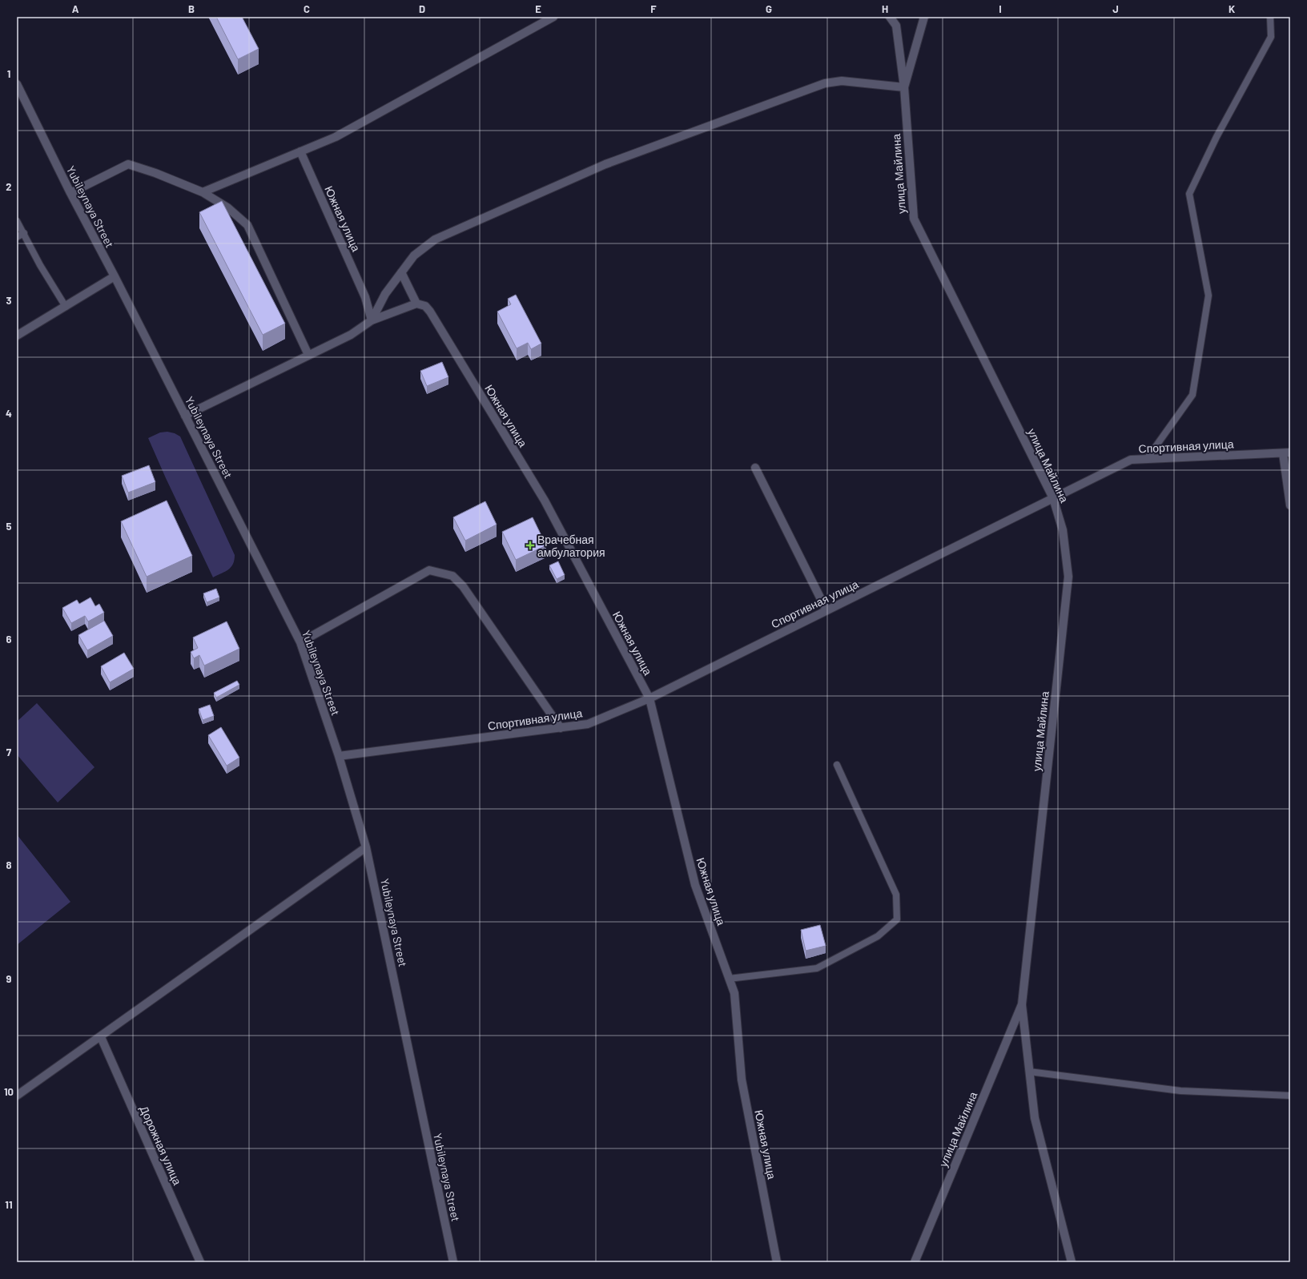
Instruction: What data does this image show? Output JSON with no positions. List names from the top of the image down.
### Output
{
  "streets": {
    "street": [
      "улица Майлина",
      "Yubileynaya Street",
      "Южная улица",
      "Спортивная улица",
      "Дорожная улица"
    ]
  },
  "crossings": [
    ["улица Майлина", "Спортивная улица"],
    ["Yubileynaya Street", "Спортивная улица"],
    ["Южная улица", "Спортивная улица"]
  ],
  "places": {
    "health": ["Врачебная амбулатория"]
  },
  "grid": {
    "columns": [
      "A",
      "B",
      "C",
      "D",
      "E",
      "F",
      "G",
      "H",
      "I",
      "J",
      "K"
    ],
    "rows": [
      "1",
      "2",
      "3",
      "4",
      "5",
      "6",
      "7",
      "8",
      "9",
      "10",
      "11"
    ]
  }
}
